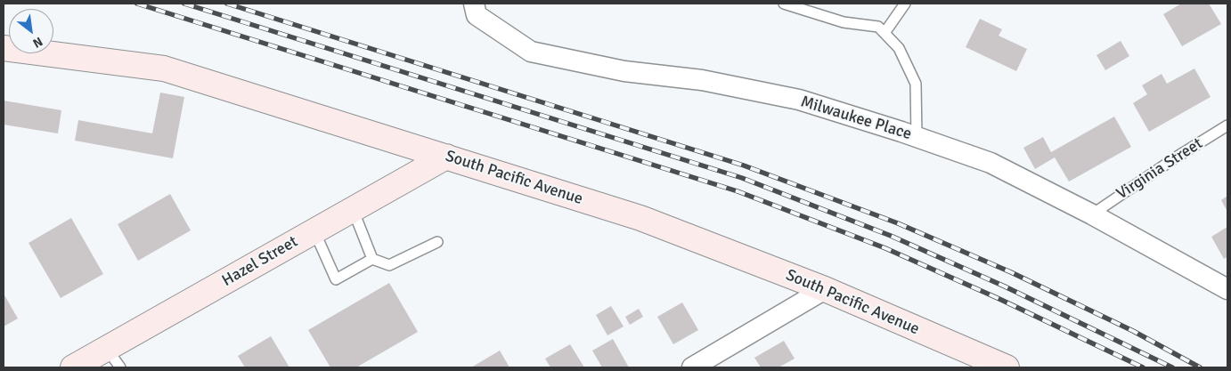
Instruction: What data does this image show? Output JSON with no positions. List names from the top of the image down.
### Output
{
  "streets": {
    "street": ["Milwaukee Place", "South Pacific Avenue", "Hazel Street"],
    "lane": ["Virginia Street"]
  },
  "crossings": [
    ["Milwaukee Place", "Virginia Street"],
    ["South Pacific Avenue", "Hazel Street"]
  ],
  "north": "bottom right"
}
